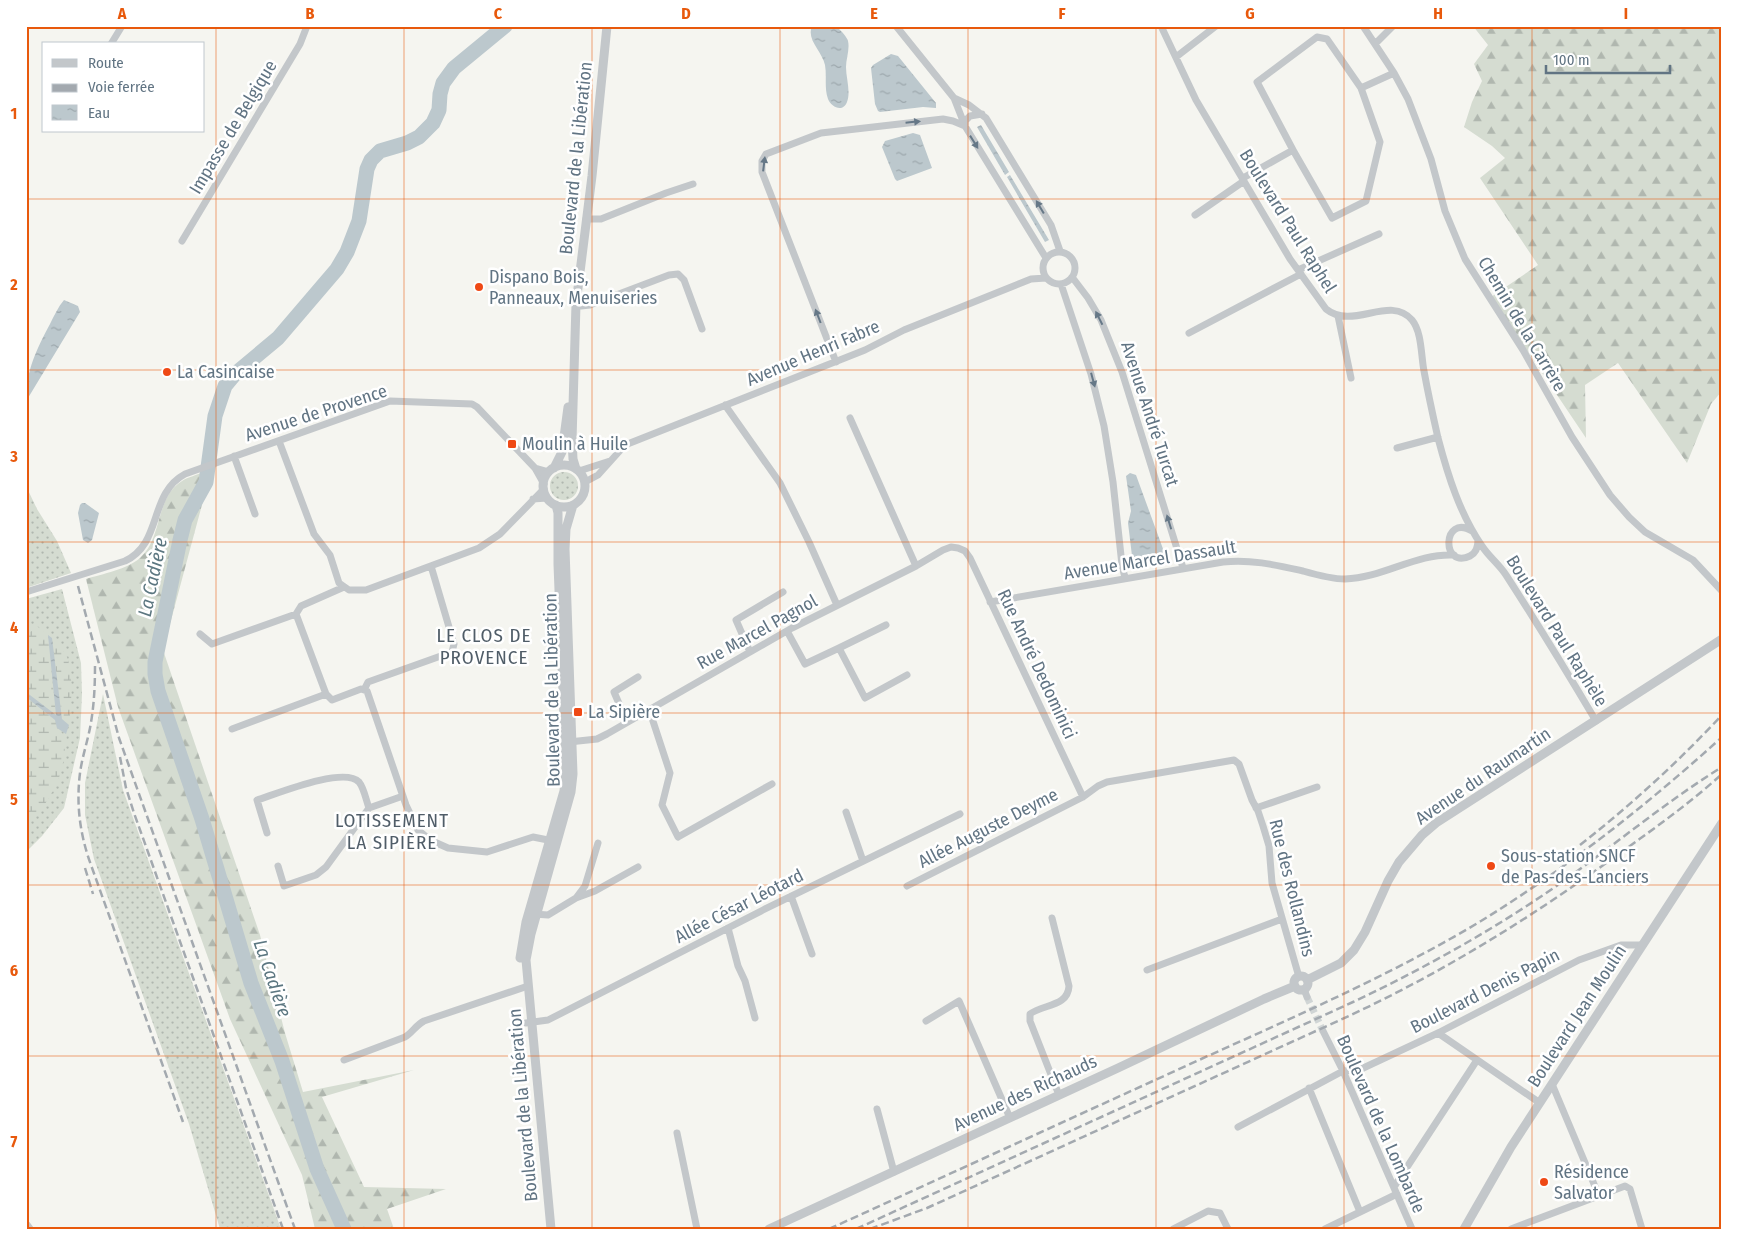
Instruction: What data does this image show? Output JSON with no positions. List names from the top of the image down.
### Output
{
  "streets": {
    "street": [
      "Impasse de Belgique",
      "Boulevard de la Libération",
      "Boulevard Paul Raphel",
      "Chemin de la Carrère",
      "Avenue Henri Fabre",
      "Avenue de Provence",
      "Avenue André Turcat",
      "Avenue Marcel Dassault",
      "Boulevard Paul Raphèle",
      "Rue Marcel Pagnol",
      "Rue André Dedominici",
      "Avenue du Raumartin",
      "Allée Auguste Deyme",
      "Rue des Rollandins",
      "Allée César Léotard",
      "Boulevard Denis Papin",
      "Boulevard Jean Moulin",
      "Avenue des Richauds",
      "Boulevard de la Lombarde"
    ]
  },
  "crossings": [
    ["Boulevard de la Libération", "Avenue Henri Fabre"],
    ["Boulevard de la Libération", "Avenue de Provence"],
    ["Boulevard de la Libération", "Rue Marcel Pagnol"],
    ["Boulevard de la Libération", "Allée César Léotard"],
    ["Boulevard Paul Raphel", "Avenue Marcel Dassault"],
    ["Boulevard Paul Raphel", "Boulevard Paul Raphèle"],
    ["Avenue Henri Fabre", "Avenue de Provence"],
    ["Avenue Henri Fabre", "Avenue André Turcat"],
    ["Avenue André Turcat", "Avenue Marcel Dassault"],
    ["Avenue Marcel Dassault", "Boulevard Paul Raphèle"],
    ["Avenue Marcel Dassault", "Rue André Dedominici"],
    ["Boulevard Paul Raphèle", "Avenue du Raumartin"],
    ["Rue Marcel Pagnol", "Rue André Dedominici"],
    ["Rue André Dedominici", "Allée Auguste Deyme"],
    ["Rue André Dedominici", "Rue des Rollandins"],
    ["Avenue du Raumartin", "Rue des Rollandins"],
    ["Avenue du Raumartin", "Avenue des Richauds"],
    ["Allée Auguste Deyme", "Rue des Rollandins"],
    ["Rue des Rollandins", "Avenue des Richauds"],
    ["Boulevard Denis Papin", "Boulevard Jean Moulin"],
    ["Boulevard Denis Papin", "Boulevard de la Lombarde"]
  ],
  "districts": ["LE CLOS DE PROVENCE", "LOTISSEMENT LA SIPIÈRE"],
  "water": ["La Cadière"],
  "places": {
    "other": [
      "Dispano Bois, Panneaux, Menuiseries",
      "La Casincaise",
      "Sous-station SNCF de Pas-des-Lanciers",
      "Résidence Salvator"
    ],
    "transit": ["Moulin à Huile", "La Sipière"]
  },
  "legend": ["Route", "Voie ferrée", "Eau"],
  "scale_bar": "100 m",
  "grid": {
    "columns": [
      "A",
      "B",
      "C",
      "D",
      "E",
      "F",
      "G",
      "H",
      "I"
    ],
    "rows": [
      "1",
      "2",
      "3",
      "4",
      "5",
      "6",
      "7"
    ]
  }
}
